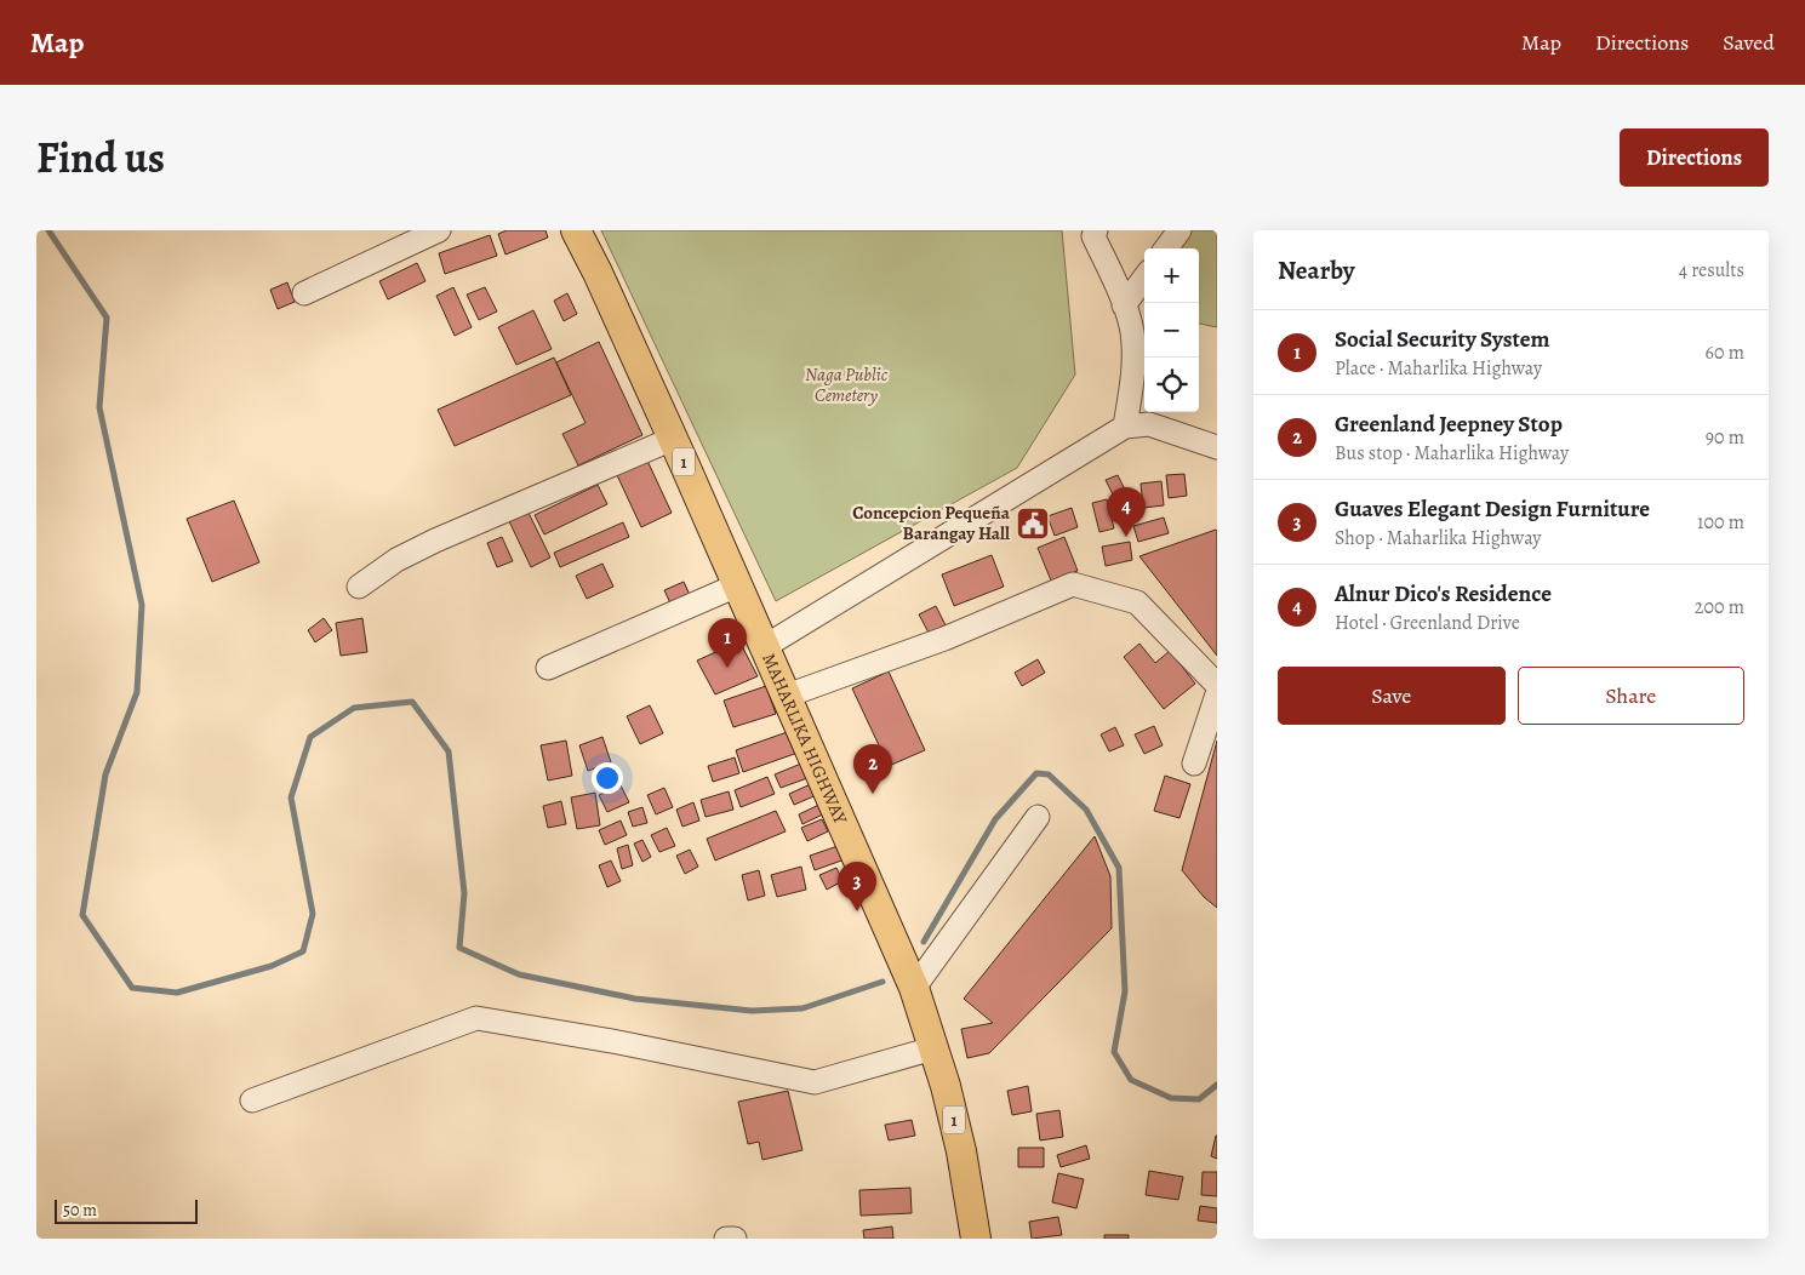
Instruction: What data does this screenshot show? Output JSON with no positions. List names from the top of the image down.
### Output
{
  "streets": {
    "main road": ["1", "MAHARLIKA HIGHWAY"]
  },
  "parks": ["Naga Public Cemetery"],
  "places": {
    "public building": ["Concepcion Pequeña Barangay Hall"]
  },
  "scale_bar": "50 m",
  "page": {
    "header": "Map",
    "nav": ["Map", "Directions", "Saved"],
    "title": "Find us",
    "buttons": [
      "Directions",
      ["Save", "Share"]
    ],
    "heading": ["Nearby", "4 results"],
    "map_buttons": ["+", "−"],
    "list": [
      {
        "mark": "1",
        "name": "Social Security System",
        "note": "Place · Maharlika Highway",
        "value": "60 m"
      },
      {
        "mark": "2",
        "name": "Greenland Jeepney Stop",
        "note": "Bus stop · Maharlika Highway",
        "value": "90 m"
      },
      {
        "mark": "3",
        "name": "Guaves Elegant Design Furniture",
        "note": "Shop · Maharlika Highway",
        "value": "100 m"
      },
      {
        "mark": "4",
        "name": "Alnur Dico's Residence",
        "note": "Hotel · Greenland Drive",
        "value": "200 m"
      }
    ],
    "pins": [
      "4",
      "1",
      "2",
      "3"
    ],
    "scale": "50 m"
  }
}
